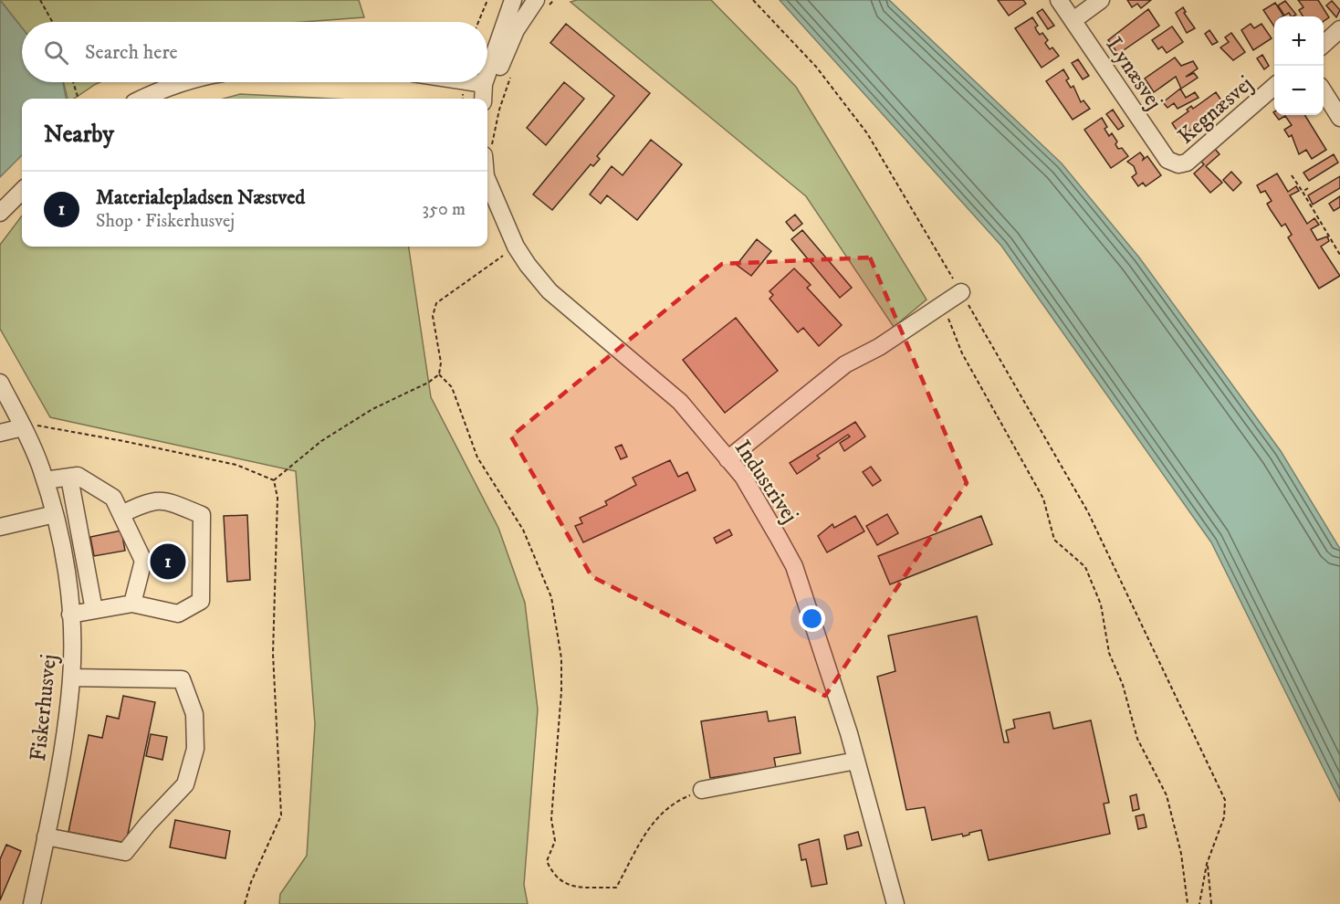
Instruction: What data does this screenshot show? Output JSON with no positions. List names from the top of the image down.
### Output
{
  "streets": {
    "street": [
      "Lynæsvej",
      "Kegnæsvej",
      "Industrivej",
      "Fiskerhusvej"
    ]
  },
  "crossings": [
    ["Lynæsvej", "Kegnæsvej"]
  ],
  "page": {
    "map_buttons": ["+", "−"],
    "search": "Search here",
    "heading": "Nearby",
    "list": [
      {
        "mark": "1",
        "name": "Materialepladsen Næstved",
        "note": "Shop · Fiskerhusvej",
        "value": "350 m"
      }
    ],
    "pins": "1"
  }
}
